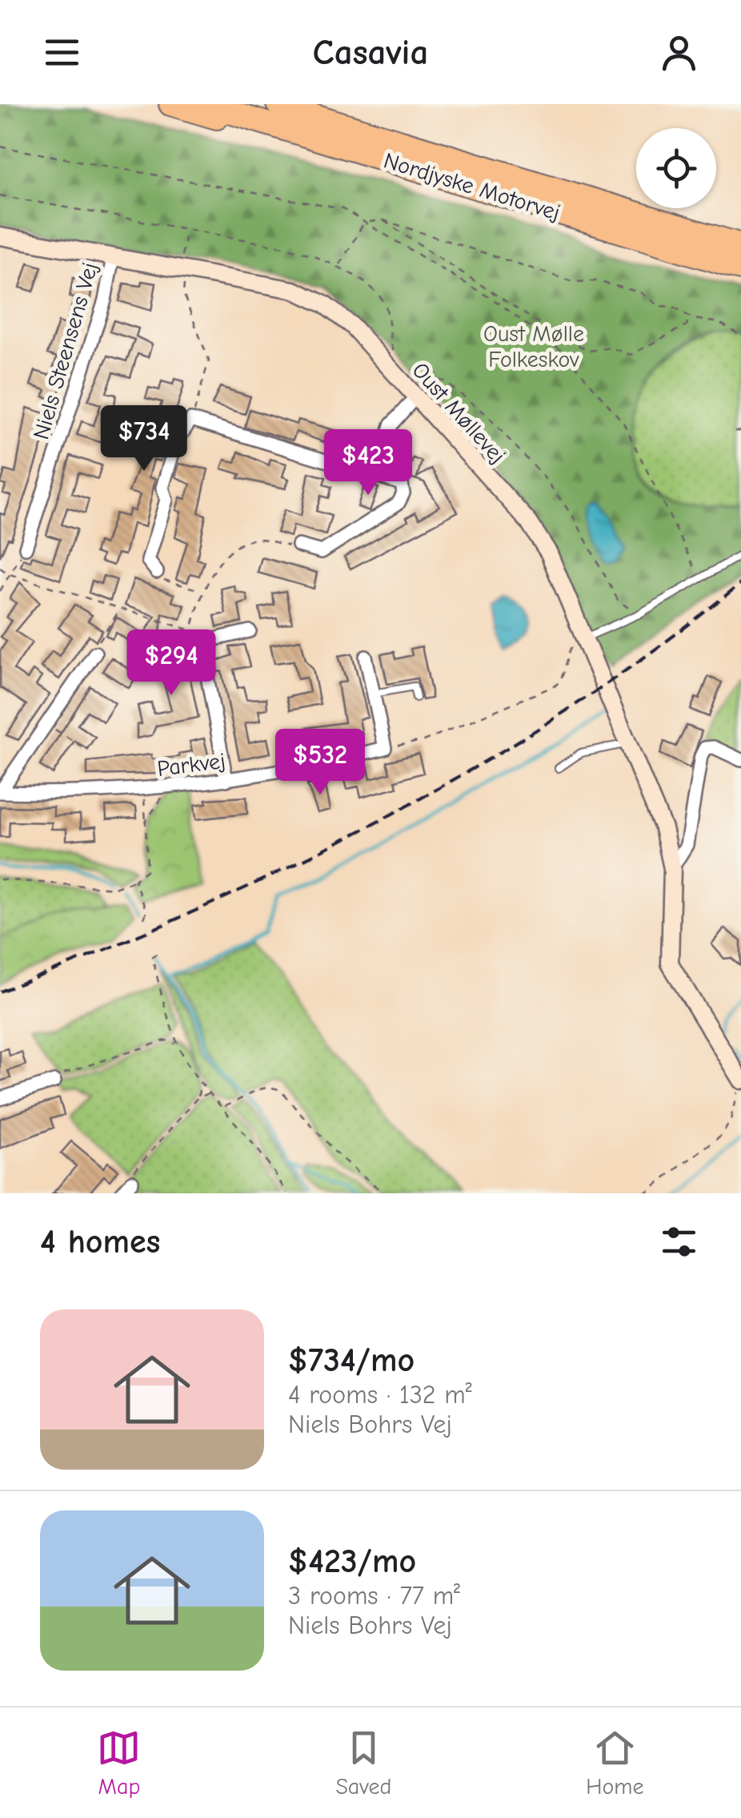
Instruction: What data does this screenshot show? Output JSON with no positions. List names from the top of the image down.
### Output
{
  "streets": {
    "highway": ["Nordjyske Motorvej"],
    "street": ["Niels Steensens Vej", "Oust Møllevej", "Parkvej"]
  },
  "crossings": [
    ["Niels Steensens Vej", "Oust Møllevej"]
  ],
  "parks": ["Oust Mølle Folkeskov"],
  "page": {
    "header": "Casavia",
    "price": [
      "$734",
      "$423",
      "$294",
      "$532"
    ],
    "heading": "4 homes",
    "list": [
      {
        "name": "$734/mo",
        "note": "4 rooms · 132 m² · Niels Bohrs Vej"
      },
      {
        "name": "$423/mo",
        "note": "3 rooms · 77 m² · Niels Bohrs Vej"
      }
    ],
    "tabs": ["Map", "Saved", "Home"]
  }
}
